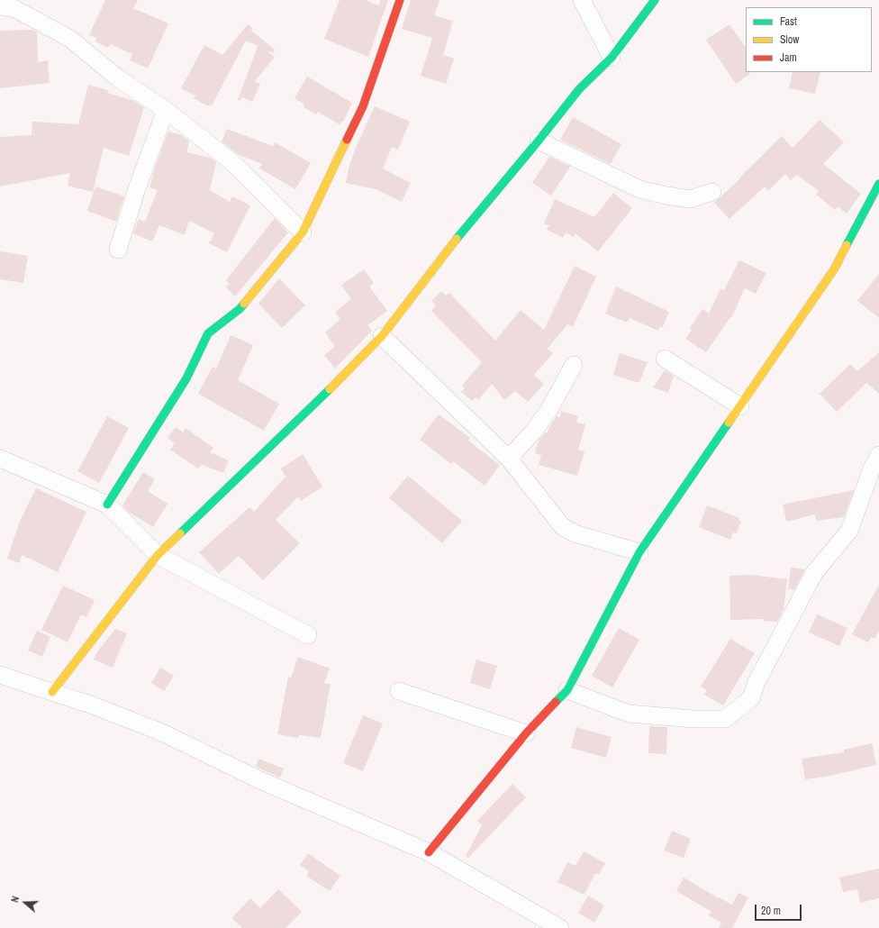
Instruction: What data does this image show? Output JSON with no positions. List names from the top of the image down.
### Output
{
  "legend": ["Fast", "Slow", "Jam"],
  "scale_bar": "20 m",
  "north": "left"
}
